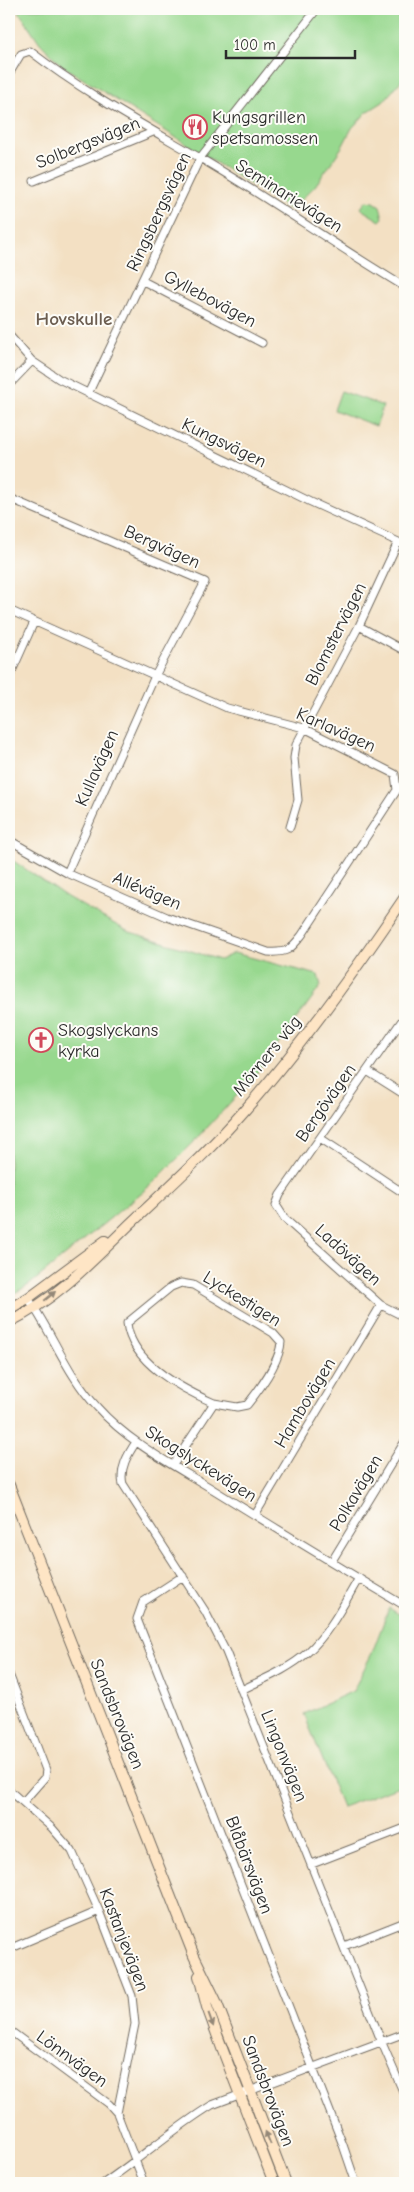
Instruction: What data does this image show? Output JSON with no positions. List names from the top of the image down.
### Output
{
  "streets": {
    "main road": ["Mörners väg", "Sandsbrovägen"],
    "street": [
      "Solbergsvägen",
      "Seminarievägen",
      "Ringsbergsvägen",
      "Gyllebovägen",
      "Kungsvägen",
      "Bergvägen",
      "Blomstervägen",
      "Karlavägen",
      "Kullavägen",
      "Allévägen",
      "Bergövägen",
      "Ladövägen",
      "Lyckestigen",
      "Hambovägen",
      "Skogslyckevägen",
      "Polkavägen",
      "Lingonvägen",
      "Blåbärsvägen",
      "Kastanjevägen",
      "Lönnvägen"
    ]
  },
  "crossings": [
    ["Solbergsvägen", "Seminarievägen"],
    ["Seminarievägen", "Ringsbergsvägen"],
    ["Ringsbergsvägen", "Gyllebovägen"],
    ["Ringsbergsvägen", "Kungsvägen"],
    ["Kungsvägen", "Blomstervägen"],
    ["Bergvägen", "Karlavägen"],
    ["Bergvägen", "Kullavägen"],
    ["Blomstervägen", "Karlavägen"],
    ["Karlavägen", "Kullavägen"],
    ["Karlavägen", "Allévägen"],
    ["Kullavägen", "Allévägen"],
    ["Mörners väg", "Skogslyckevägen"],
    ["Bergövägen", "Ladövägen"],
    ["Ladövägen", "Hambovägen"],
    ["Hambovägen", "Skogslyckevägen"],
    ["Skogslyckevägen", "Polkavägen"],
    ["Skogslyckevägen", "Lingonvägen"],
    ["Lingonvägen", "Blåbärsvägen"],
    ["Kastanjevägen", "Lönnvägen"]
  ],
  "districts": ["Hovskulle"],
  "places": {
    "restaurant": ["Kungsgrillen spetsamossen"],
    "church": ["Skogslyckans kyrka"]
  },
  "scale_bar": "100 m"
}
